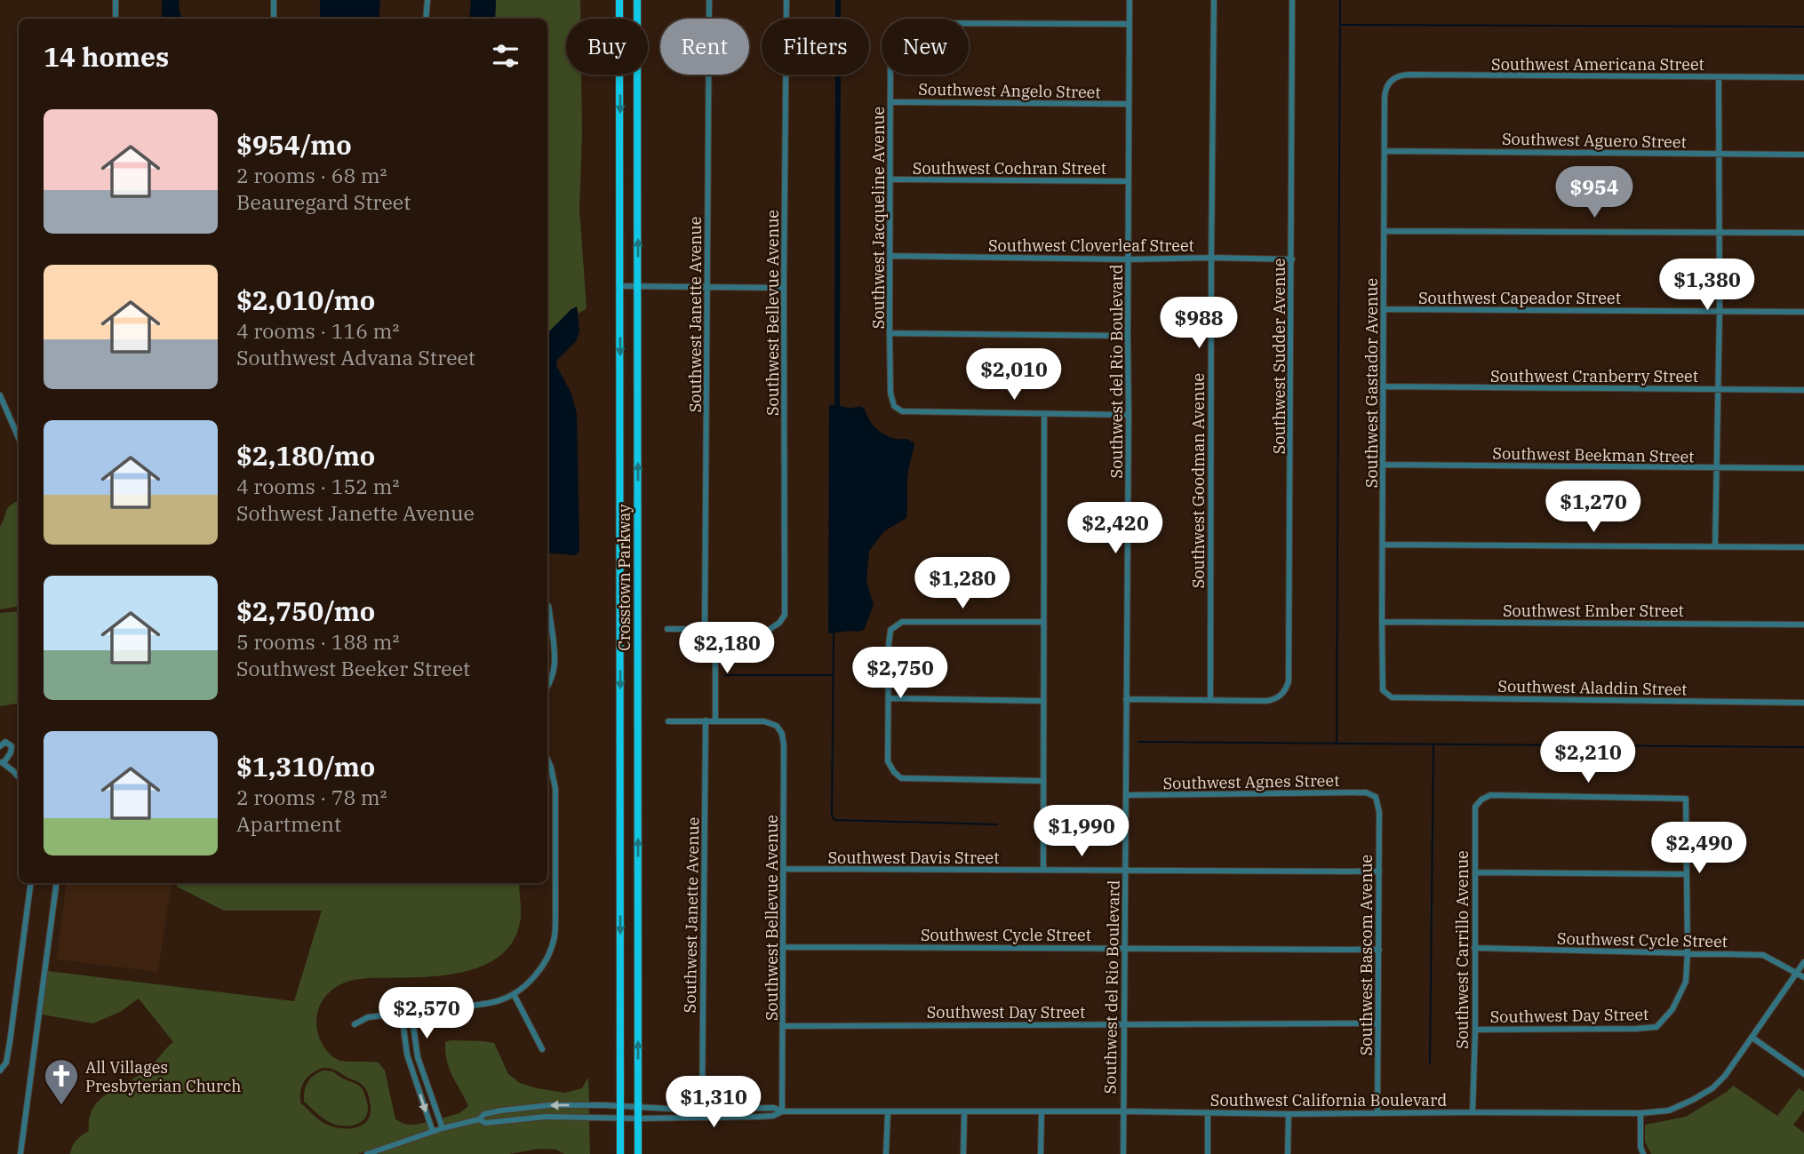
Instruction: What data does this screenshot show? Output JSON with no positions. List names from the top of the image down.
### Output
{
  "streets": {
    "main road": ["Crosstown Parkway"],
    "street": [
      "Southwest Americana Street",
      "Southwest Angelo Street",
      "Southwest Aguero Street",
      "Southwest Cochran Street",
      "Southwest Jacqueline Avenue",
      "Southwest Cloverleaf Street",
      "Southwest Capeador Street",
      "Southwest Bellevue Avenue",
      "Southwest Janette Avenue",
      "Southwest Sudder Avenue",
      "Southwest del Rio Boulevard",
      "Southwest Cranberry Street",
      "Southwest Gastador Avenue",
      "Southwest Beekman Street",
      "Southwest Goodman Avenue",
      "Southwest Ember Street",
      "Southwest Aladdin Street",
      "Southwest Agnes Street",
      "Southwest Davis Street",
      "Southwest Cycle Street",
      "Southwest Carrillo Avenue",
      "Southwest Bascom Avenue",
      "Southwest Day Street",
      "Southwest California Boulevard"
    ]
  },
  "crossings": [
    ["Southwest Americana Street", "Southwest Gastador Avenue"],
    ["Southwest Angelo Street", "Southwest Jacqueline Avenue"],
    ["Southwest Angelo Street", "Southwest del Rio Boulevard"],
    ["Southwest Aguero Street", "Southwest Gastador Avenue"],
    ["Southwest Cochran Street", "Southwest Jacqueline Avenue"],
    ["Southwest Cochran Street", "Southwest del Rio Boulevard"],
    ["Southwest Jacqueline Avenue", "Southwest Cloverleaf Street"],
    ["Southwest Jacqueline Avenue", "Southwest del Rio Boulevard"],
    ["Southwest Cloverleaf Street", "Southwest Sudder Avenue"],
    ["Southwest Cloverleaf Street", "Southwest del Rio Boulevard"],
    ["Southwest Cloverleaf Street", "Southwest Goodman Avenue"],
    ["Southwest Capeador Street", "Southwest Gastador Avenue"],
    ["Southwest Bellevue Avenue", "Southwest Davis Street"],
    ["Southwest Bellevue Avenue", "Southwest Cycle Street"],
    ["Southwest Bellevue Avenue", "Southwest Day Street"],
    ["Southwest Bellevue Avenue", "Southwest California Boulevard"],
    ["Southwest Janette Avenue", "Southwest California Boulevard"],
    ["Southwest Sudder Avenue", "Southwest Goodman Avenue"],
    ["Southwest del Rio Boulevard", "Southwest Agnes Street"],
    ["Southwest del Rio Boulevard", "Southwest Davis Street"],
    ["Southwest del Rio Boulevard", "Southwest Cycle Street"],
    ["Southwest del Rio Boulevard", "Southwest Day Street"],
    ["Southwest del Rio Boulevard", "Southwest California Boulevard"],
    ["Southwest Cranberry Street", "Southwest Gastador Avenue"],
    ["Southwest Gastador Avenue", "Southwest Beekman Street"],
    ["Southwest Gastador Avenue", "Southwest Ember Street"],
    ["Southwest Gastador Avenue", "Southwest Aladdin Street"],
    ["Crosstown Parkway", "Southwest California Boulevard"],
    ["Southwest Agnes Street", "Southwest Bascom Avenue"],
    ["Southwest Davis Street", "Southwest Bascom Avenue"],
    ["Southwest Cycle Street", "Southwest Carrillo Avenue"],
    ["Southwest Cycle Street", "Southwest Bascom Avenue"],
    ["Southwest Cycle Street", "Southwest Day Street"],
    ["Southwest Cycle Street", "Southwest California Boulevard"],
    ["Southwest Carrillo Avenue", "Southwest Day Street"],
    ["Southwest Carrillo Avenue", "Southwest California Boulevard"],
    ["Southwest Bascom Avenue", "Southwest Day Street"],
    ["Southwest Bascom Avenue", "Southwest California Boulevard"]
  ],
  "places": {
    "church": ["All Villages Presbyterian Church"]
  },
  "page": {
    "chip": [
      "Buy",
      "Rent",
      "Filters",
      "New"
    ],
    "heading": "14 homes",
    "list": [
      {
        "name": "$954/mo",
        "note": "2 rooms · 68 m² · Beauregard Street"
      },
      {
        "name": "$2,010/mo",
        "note": "4 rooms · 116 m² · Southwest Advana Street"
      },
      {
        "name": "$2,180/mo",
        "note": "4 rooms · 152 m² · Sothwest Janette Avenue"
      },
      {
        "name": "$2,750/mo",
        "note": "5 rooms · 188 m² · Southwest Beeker Street"
      },
      {
        "name": "$1,310/mo",
        "note": "2 rooms · 78 m² · Apartment"
      }
    ],
    "price": [
      "$954",
      "$1,380",
      "$988",
      "$2,010",
      "$1,270",
      "$2,420",
      "$1,280",
      "$2,180",
      "$2,750",
      "$2,210",
      "$1,990",
      "$2,490",
      "$2,570",
      "$1,310"
    ]
  }
}
